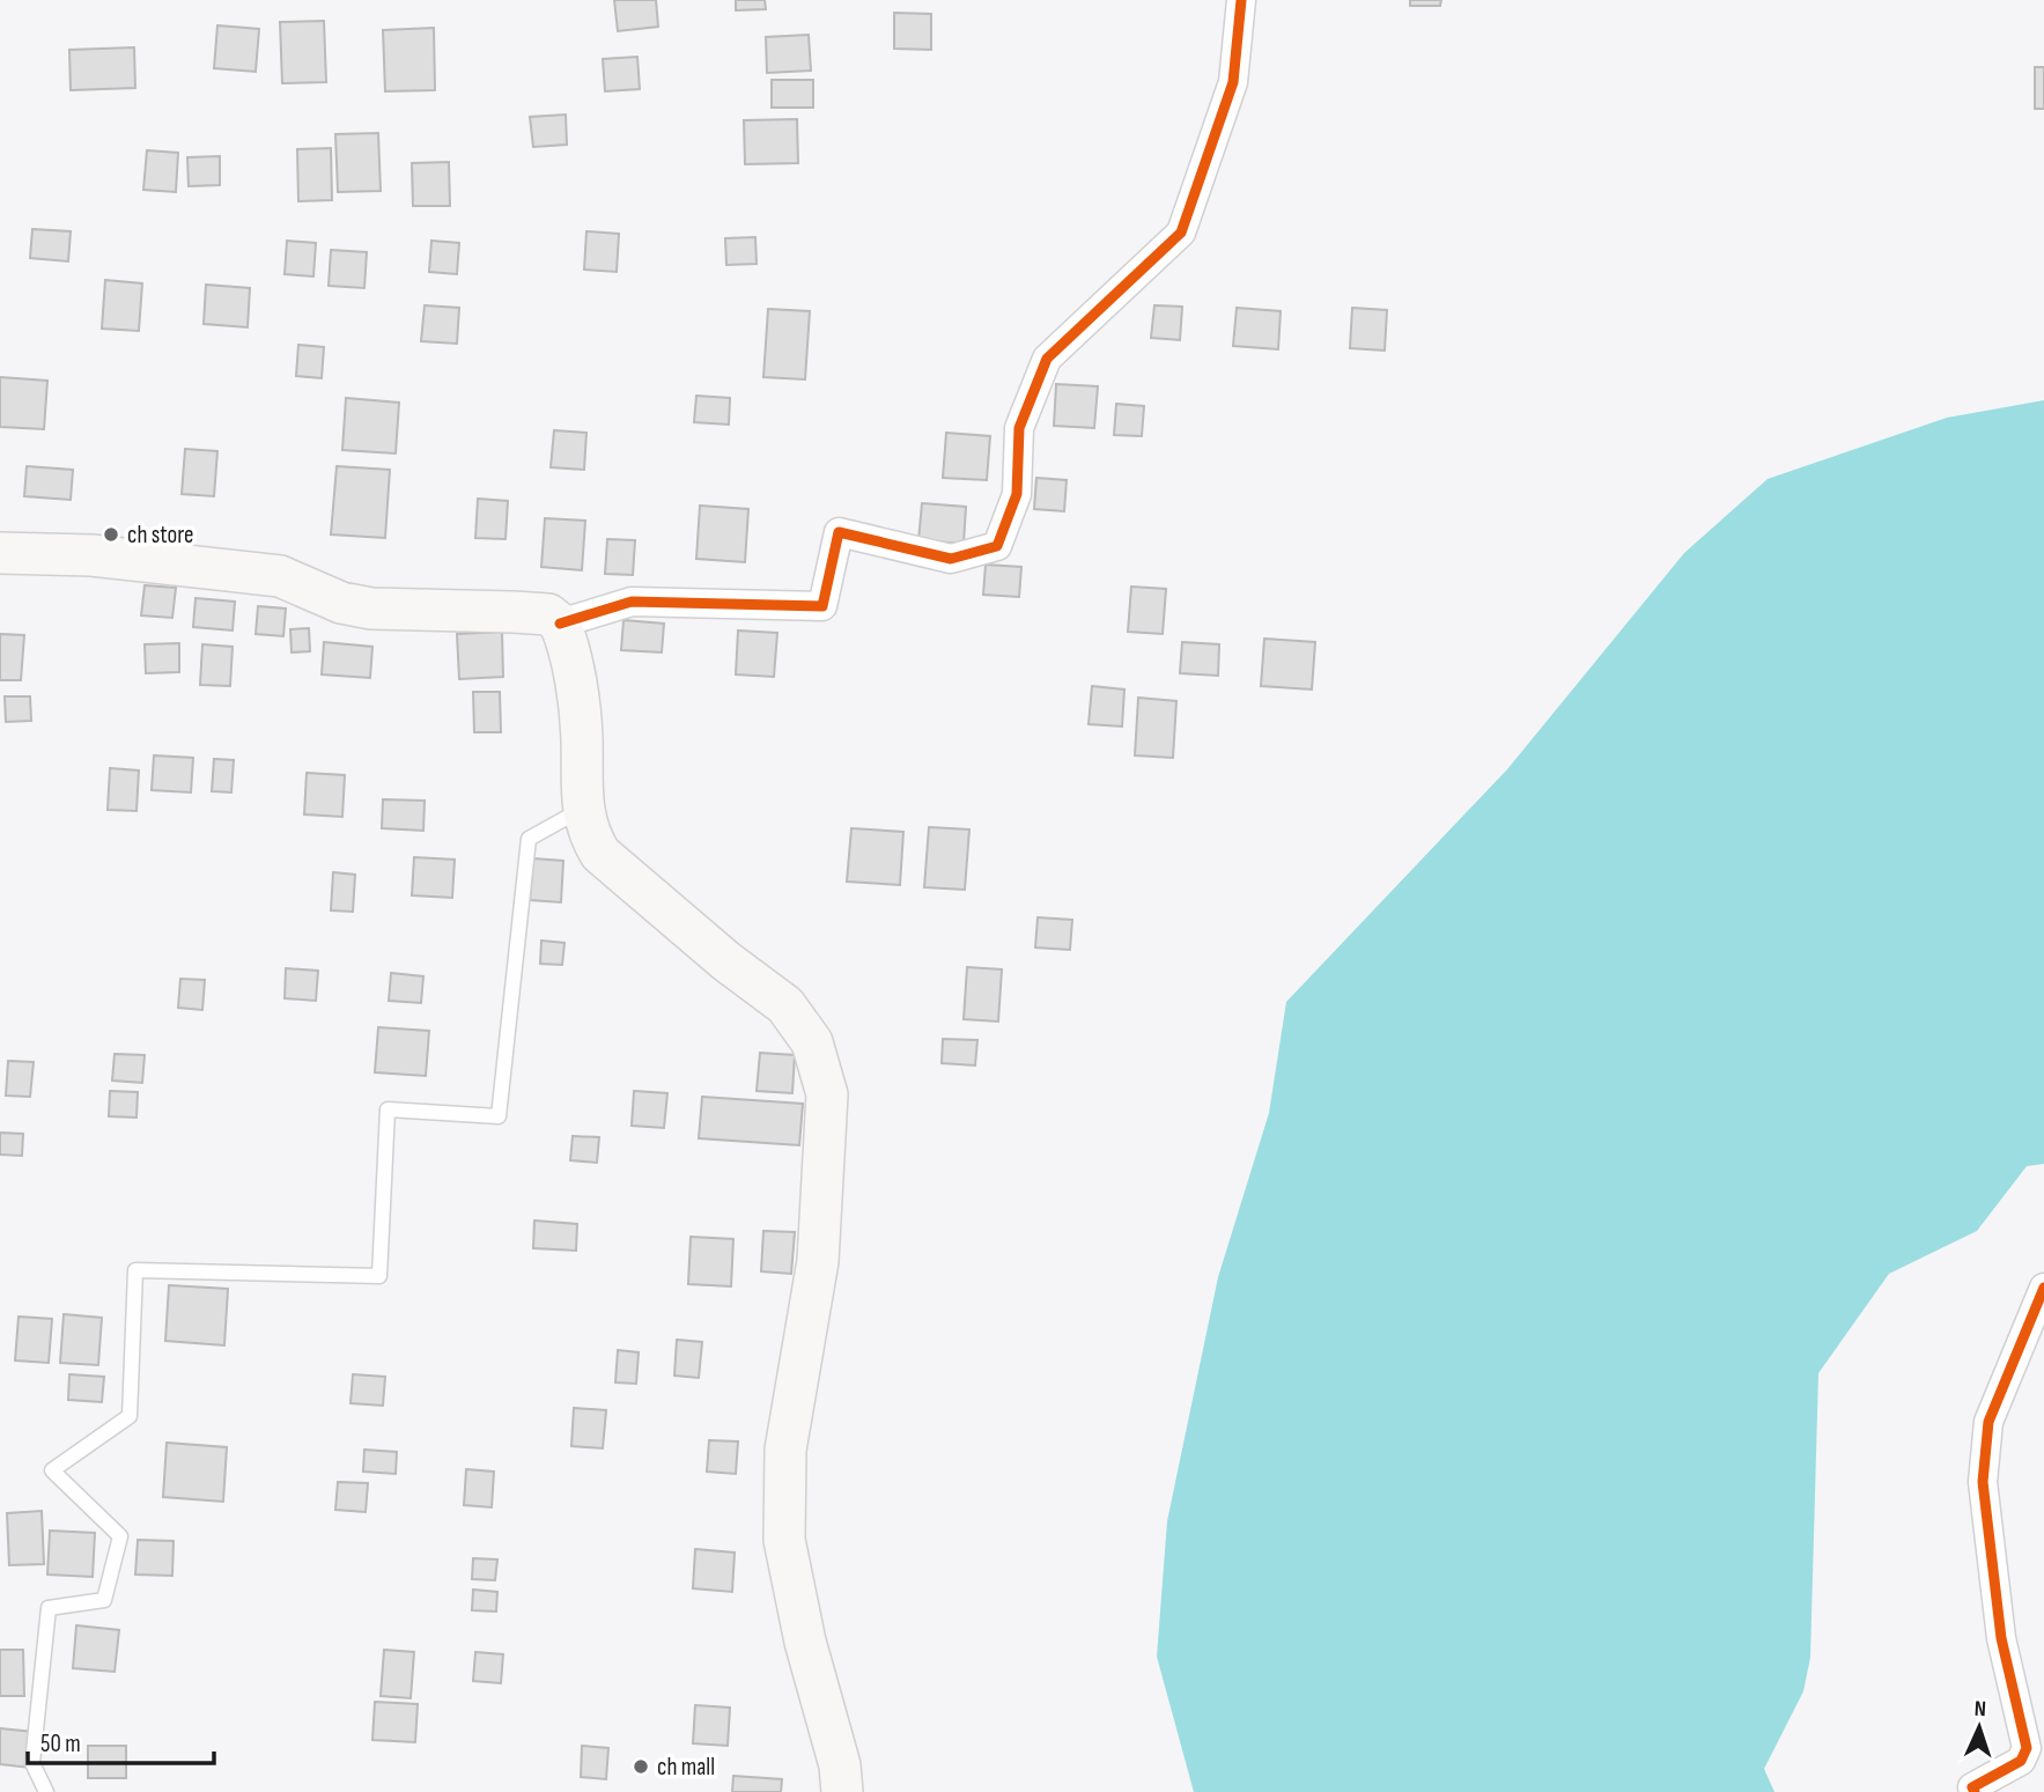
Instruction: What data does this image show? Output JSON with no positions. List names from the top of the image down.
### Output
{
  "places": ["ch store", "ch mall"],
  "scale_bar": "50 m",
  "north": "top"
}
